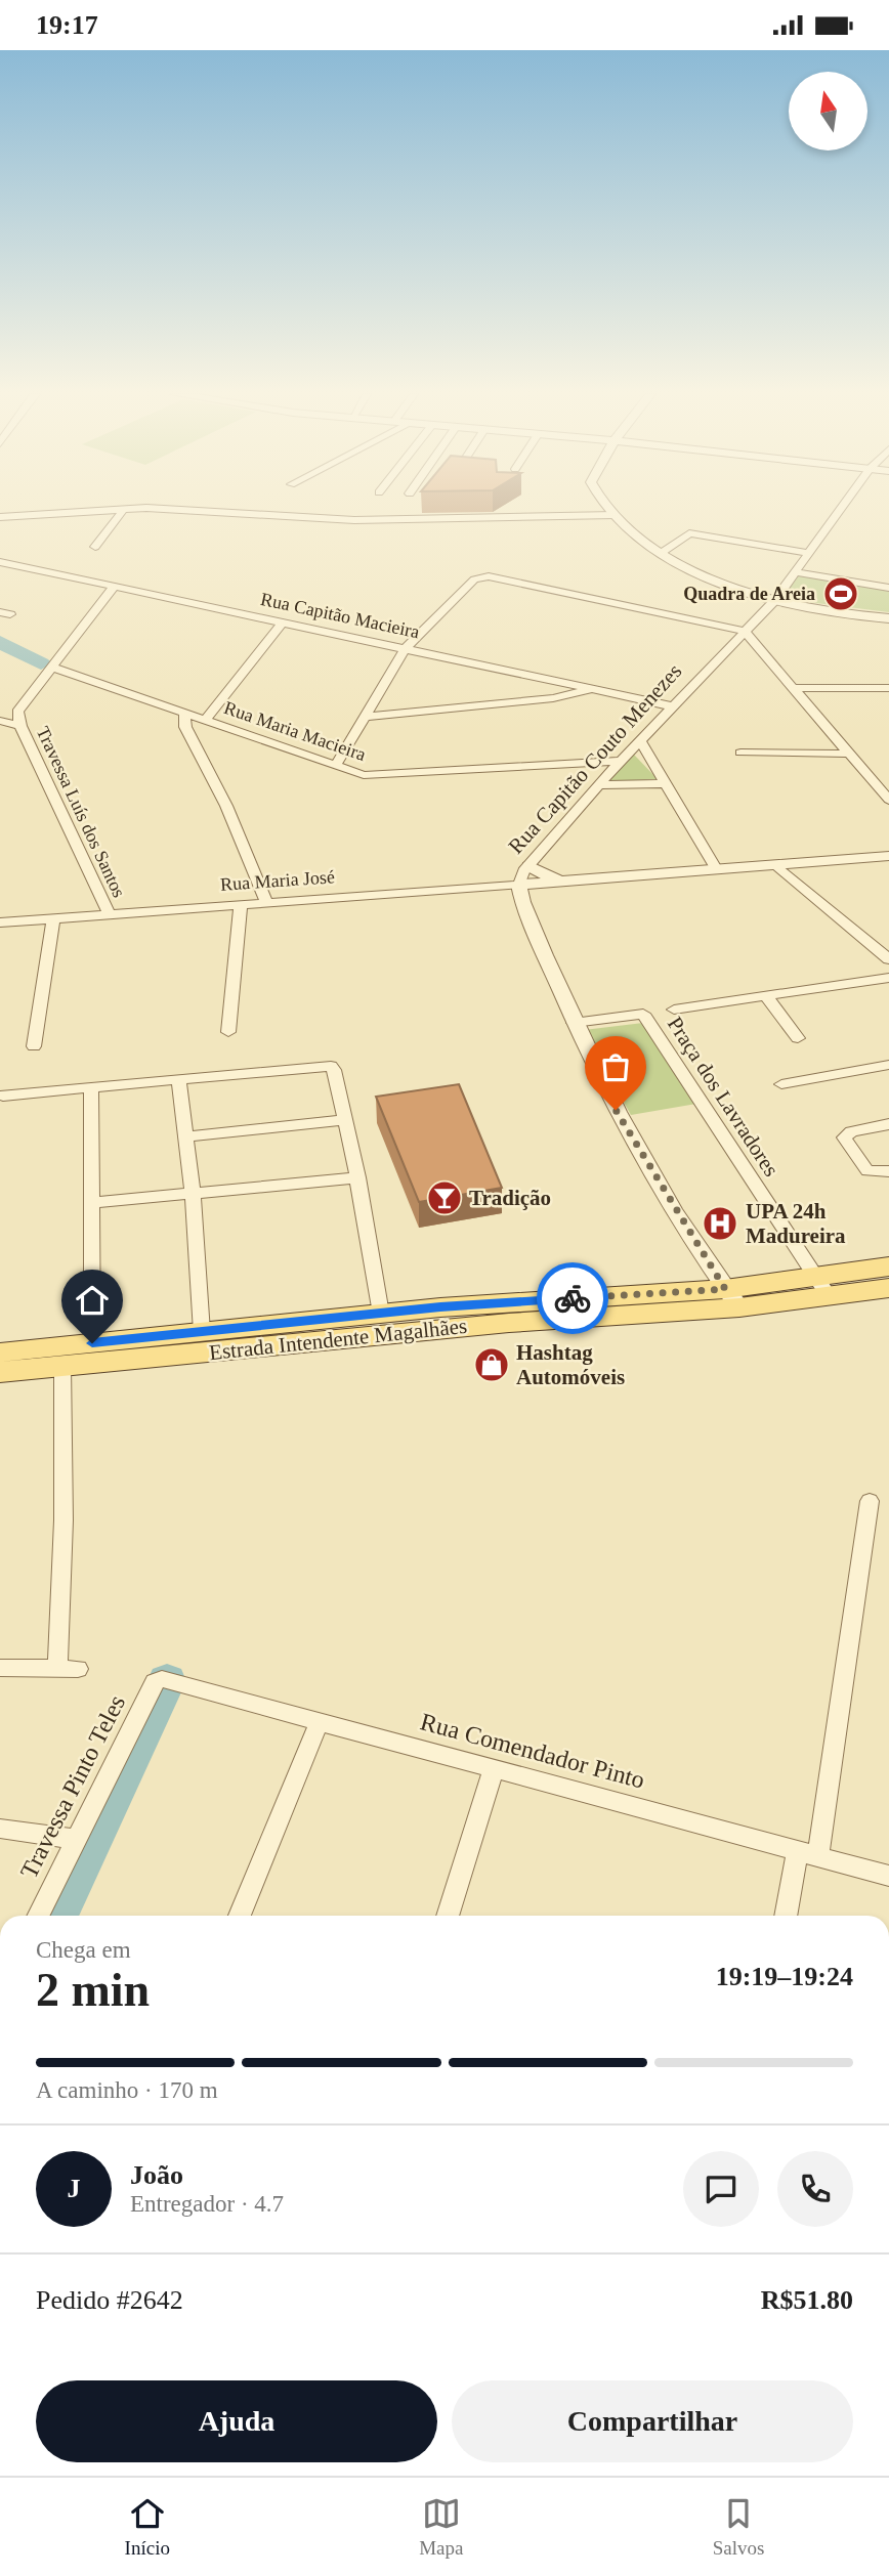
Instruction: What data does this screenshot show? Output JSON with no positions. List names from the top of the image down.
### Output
{
  "streets": {
    "main road": ["Estrada Intendente Magalhães"],
    "street": [
      "Rua Capitão Macieira",
      "Rua Maria Macieira",
      "Rua Capitão Couto Menezes",
      "Travessa Luís dos Santos",
      "Rua Maria José",
      "Praça dos Lavradores",
      "Rua Comendador Pinto",
      "Travessa Pinto Teles"
    ]
  },
  "crossings": [
    ["Rua Capitão Macieira", "Rua Capitão Couto Menezes"],
    ["Rua Capitão Macieira", "Travessa Luís dos Santos"],
    ["Rua Maria Macieira", "Rua Capitão Couto Menezes"],
    ["Rua Maria Macieira", "Travessa Luís dos Santos"],
    ["Rua Capitão Couto Menezes", "Rua Maria José"],
    ["Rua Capitão Couto Menezes", "Praça dos Lavradores"],
    ["Rua Capitão Couto Menezes", "Estrada Intendente Magalhães"],
    ["Travessa Luís dos Santos", "Rua Maria José"],
    ["Praça dos Lavradores", "Estrada Intendente Magalhães"],
    ["Rua Comendador Pinto", "Travessa Pinto Teles"]
  ],
  "places": {
    "sports": ["Quadra de Areia"],
    "bar": ["Tradição"],
    "hospital": ["UPA 24h Madureira"],
    "shop": ["Hashtag Automóveis"]
  },
  "north": "top",
  "page": {
    "status": "19:17",
    "heading": ["2 min", "Chega em", "19:19–19:24"],
    "panel": [
      "João",
      "Entregador · 4.7",
      "Pedido #2642",
      "R$51.80"
    ],
    "bar": "A caminho · 170 m",
    "round": "J",
    "buttons": ["Ajuda", "Compartilhar"],
    "tabs": ["Início", "Mapa", "Salvos"]
  }
}
